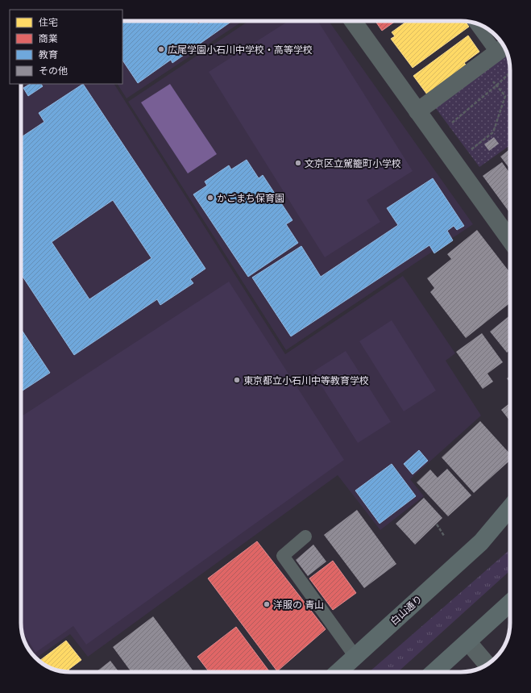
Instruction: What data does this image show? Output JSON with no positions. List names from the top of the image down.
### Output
{
  "streets": {
    "highway": ["白山通り"]
  },
  "places": [
    "広尾学園小石川中学校・高等学校",
    "文京区立駕籠町小学校",
    "かごまち保育園",
    "東京都立小石川中等教育学校",
    "洋服の 青山"
  ],
  "legend": [
    "住宅",
    "商業",
    "教育",
    "その他"
  ]
}
